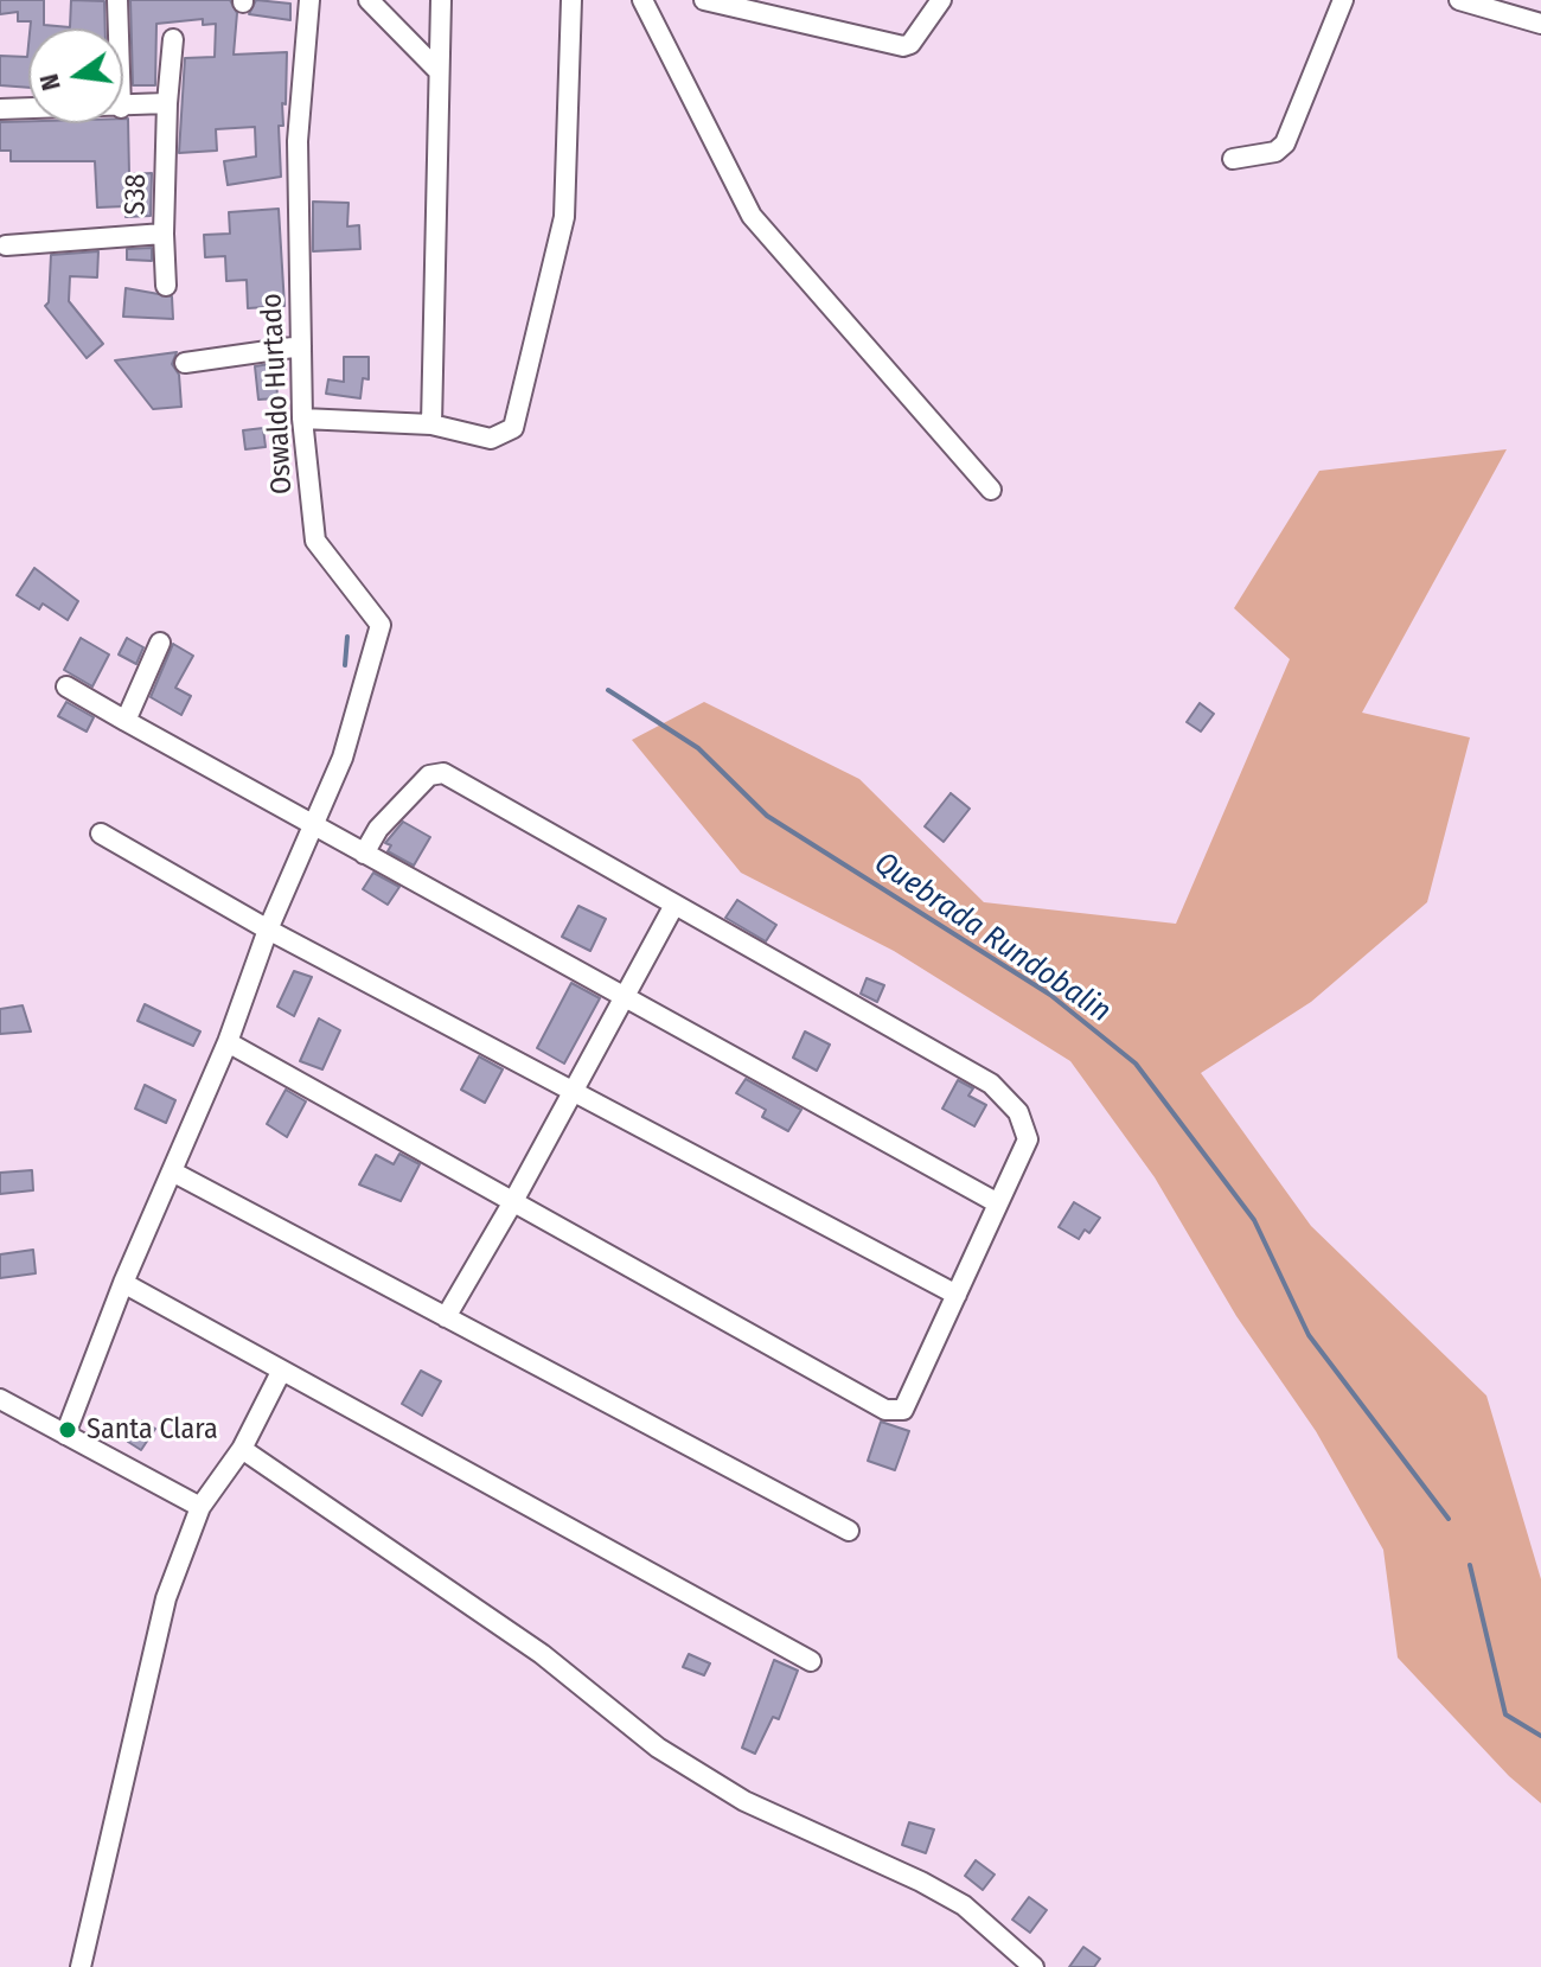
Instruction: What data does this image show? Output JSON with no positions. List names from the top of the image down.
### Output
{
  "streets": {
    "street": ["S38", "Oswaldo Hurtado"]
  },
  "water": ["Quebrada Rundobalin"],
  "places": ["Santa Clara"],
  "north": "left"
}
